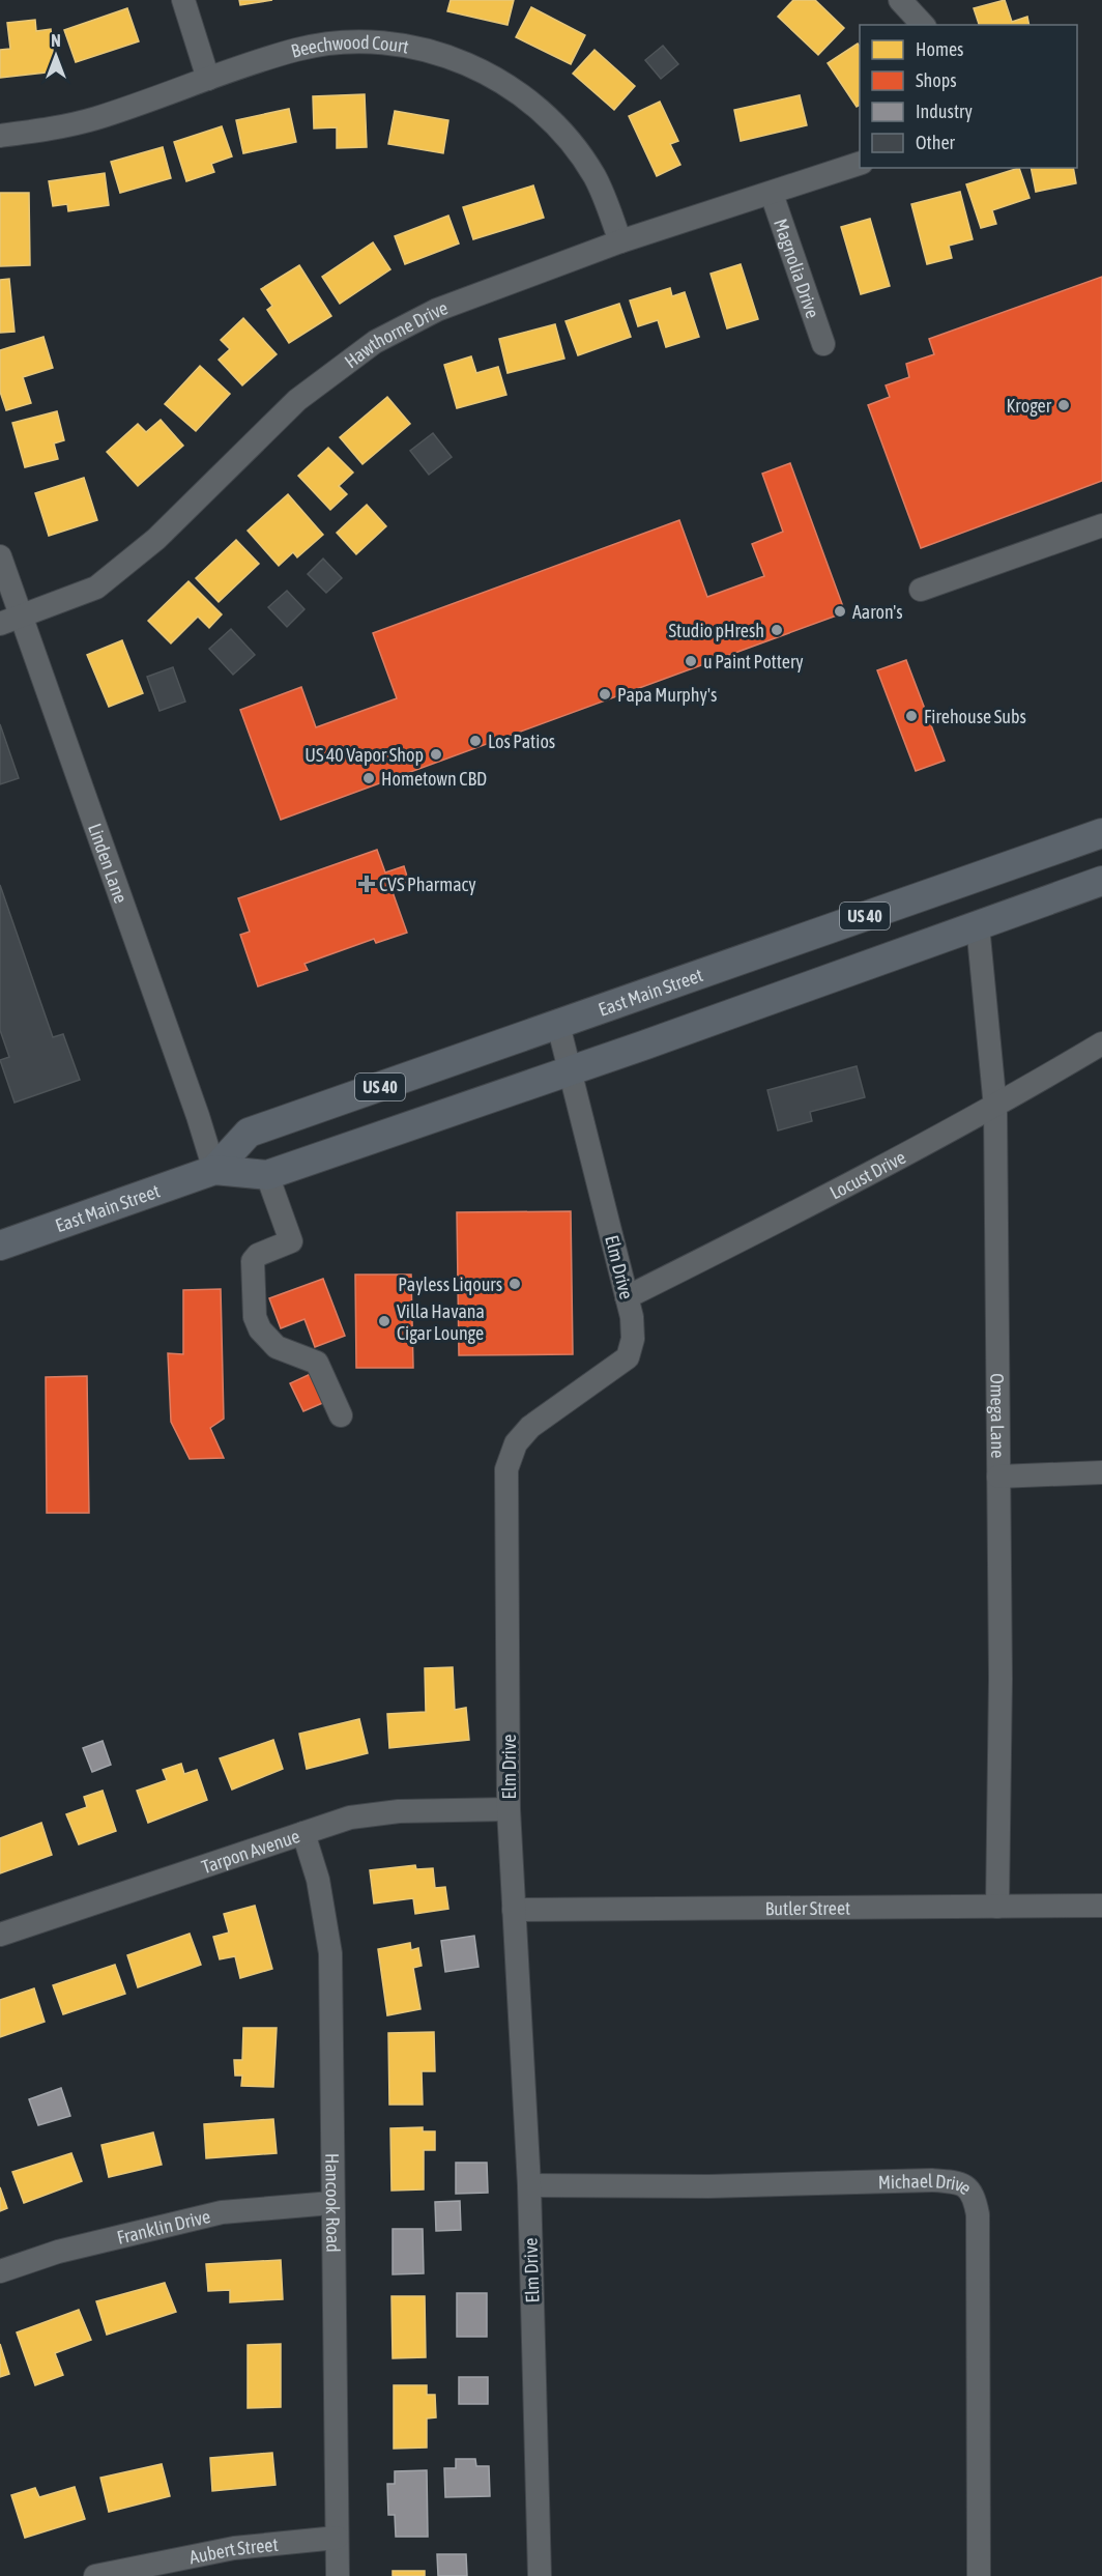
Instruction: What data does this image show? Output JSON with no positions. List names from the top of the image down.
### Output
{
  "streets": {
    "main road": ["US 40", "East Main Street"],
    "street": [
      "Beechwood Court",
      "Magnolia Drive",
      "Hawthorne Drive",
      "Linden Lane",
      "Locust Drive",
      "Elm Drive",
      "Omega Lane",
      "Tarpon Avenue",
      "Butler Street",
      "Michael Drive",
      "Hancook Road",
      "Franklin Drive",
      "Aubert Street"
    ]
  },
  "crossings": [
    ["Beechwood Court", "Hawthorne Drive"],
    ["Magnolia Drive", "Hawthorne Drive"],
    ["Hawthorne Drive", "Linden Lane"],
    ["Linden Lane", "East Main Street"],
    ["East Main Street", "Elm Drive"],
    ["East Main Street", "Omega Lane"],
    ["Locust Drive", "Elm Drive"],
    ["Locust Drive", "Omega Lane"],
    ["Elm Drive", "Tarpon Avenue"],
    ["Elm Drive", "Butler Street"],
    ["Elm Drive", "Michael Drive"],
    ["Omega Lane", "Butler Street"],
    ["Tarpon Avenue", "Hancook Road"],
    ["Hancook Road", "Franklin Drive"],
    ["Hancook Road", "Aubert Street"]
  ],
  "places": {
    "other": [
      "Kroger",
      "Aaron's",
      "Studio pHresh",
      "u Paint Pottery",
      "Papa Murphy's",
      "Firehouse Subs",
      "Los Patios",
      "US 40 Vapor Shop",
      "Hometown CBD",
      "Payless Liqours",
      "Villa Havana Cigar Lounge"
    ],
    "health": ["CVS Pharmacy"]
  },
  "legend": [
    "Homes",
    "Shops",
    "Industry",
    "Other"
  ],
  "north": "top"
}
